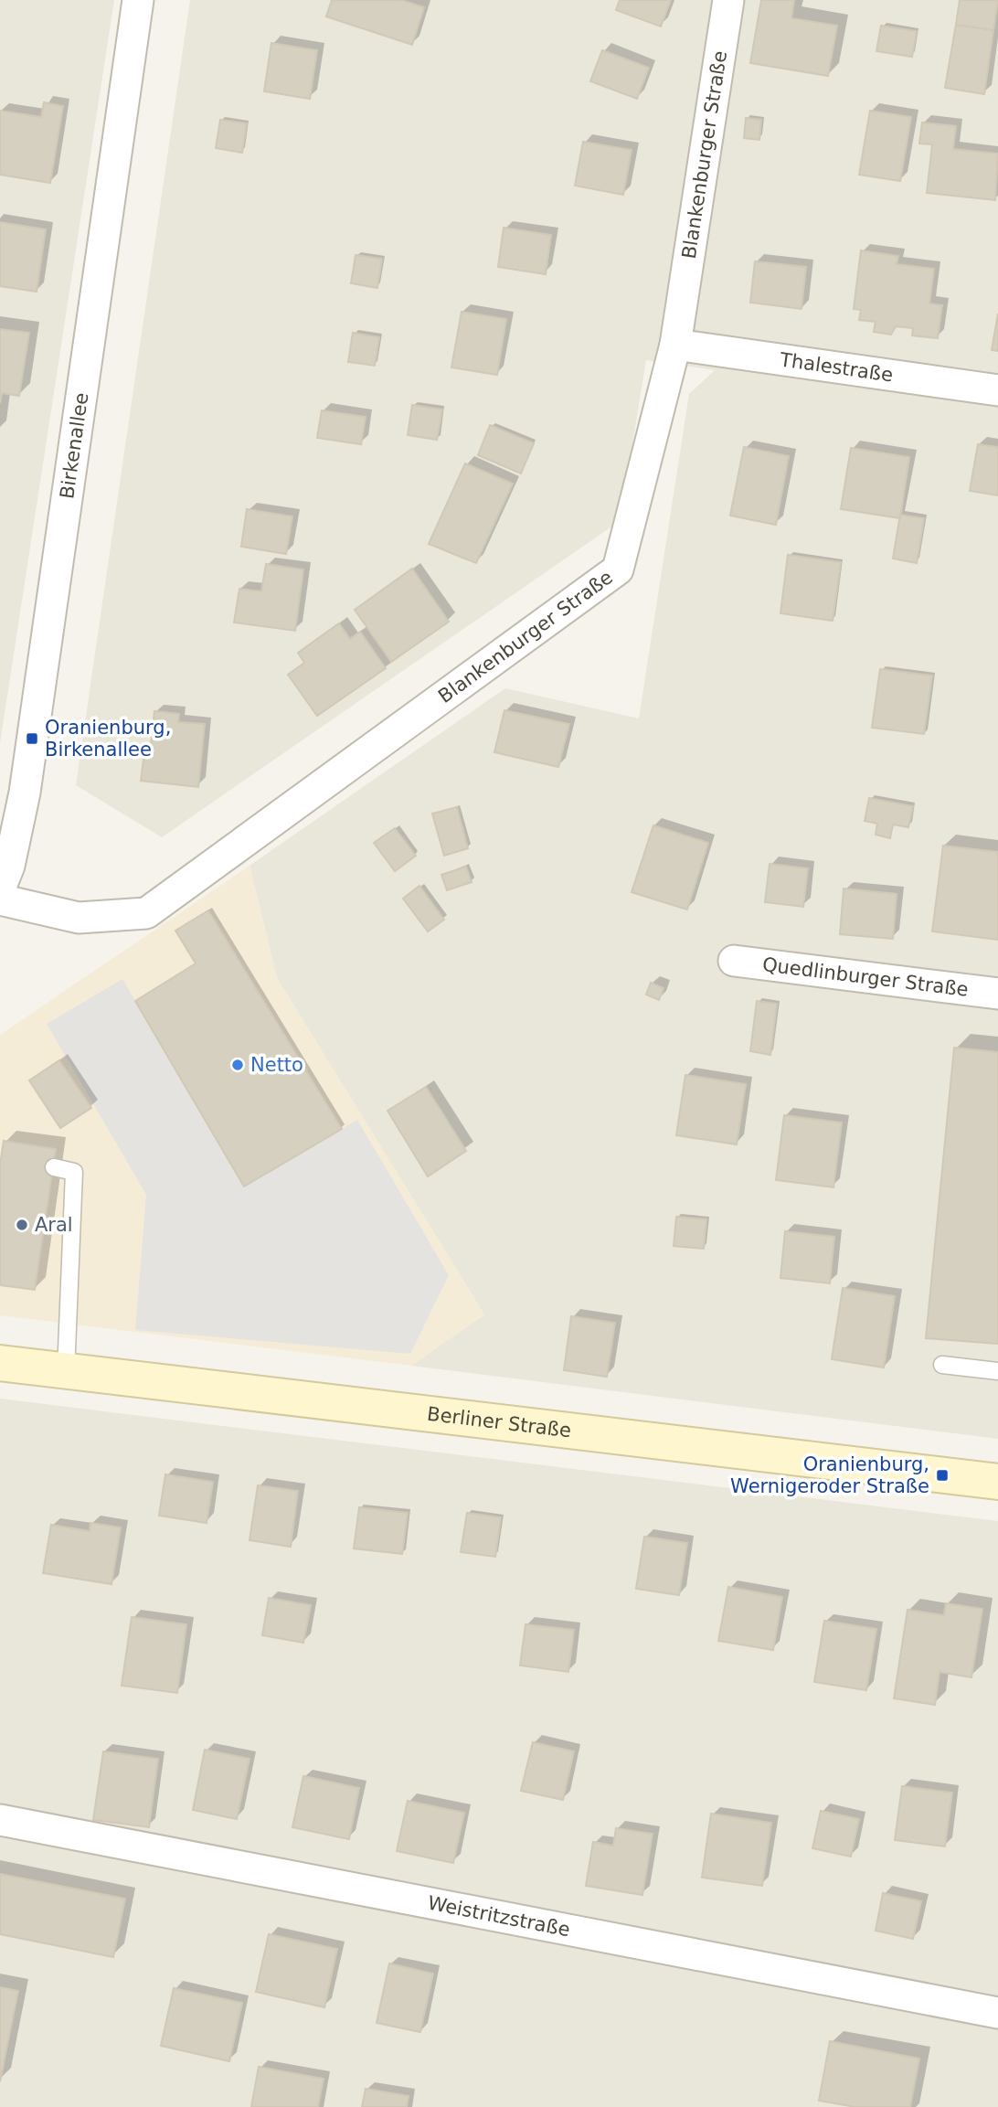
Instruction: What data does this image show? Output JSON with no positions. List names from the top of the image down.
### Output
{
  "streets": {
    "main road": ["Berliner Straße"],
    "street": [
      "Blankenburger Straße",
      "Thalestraße",
      "Birkenallee",
      "Quedlinburger Straße",
      "Weistritzstraße"
    ]
  },
  "crossings": [
    ["Blankenburger Straße", "Thalestraße"]
  ],
  "places": {
    "transit": ["Oranienburg, Birkenallee", "Oranienburg, Wernigeroder Straße"],
    "other": ["Netto", "Aral"]
  }
}
